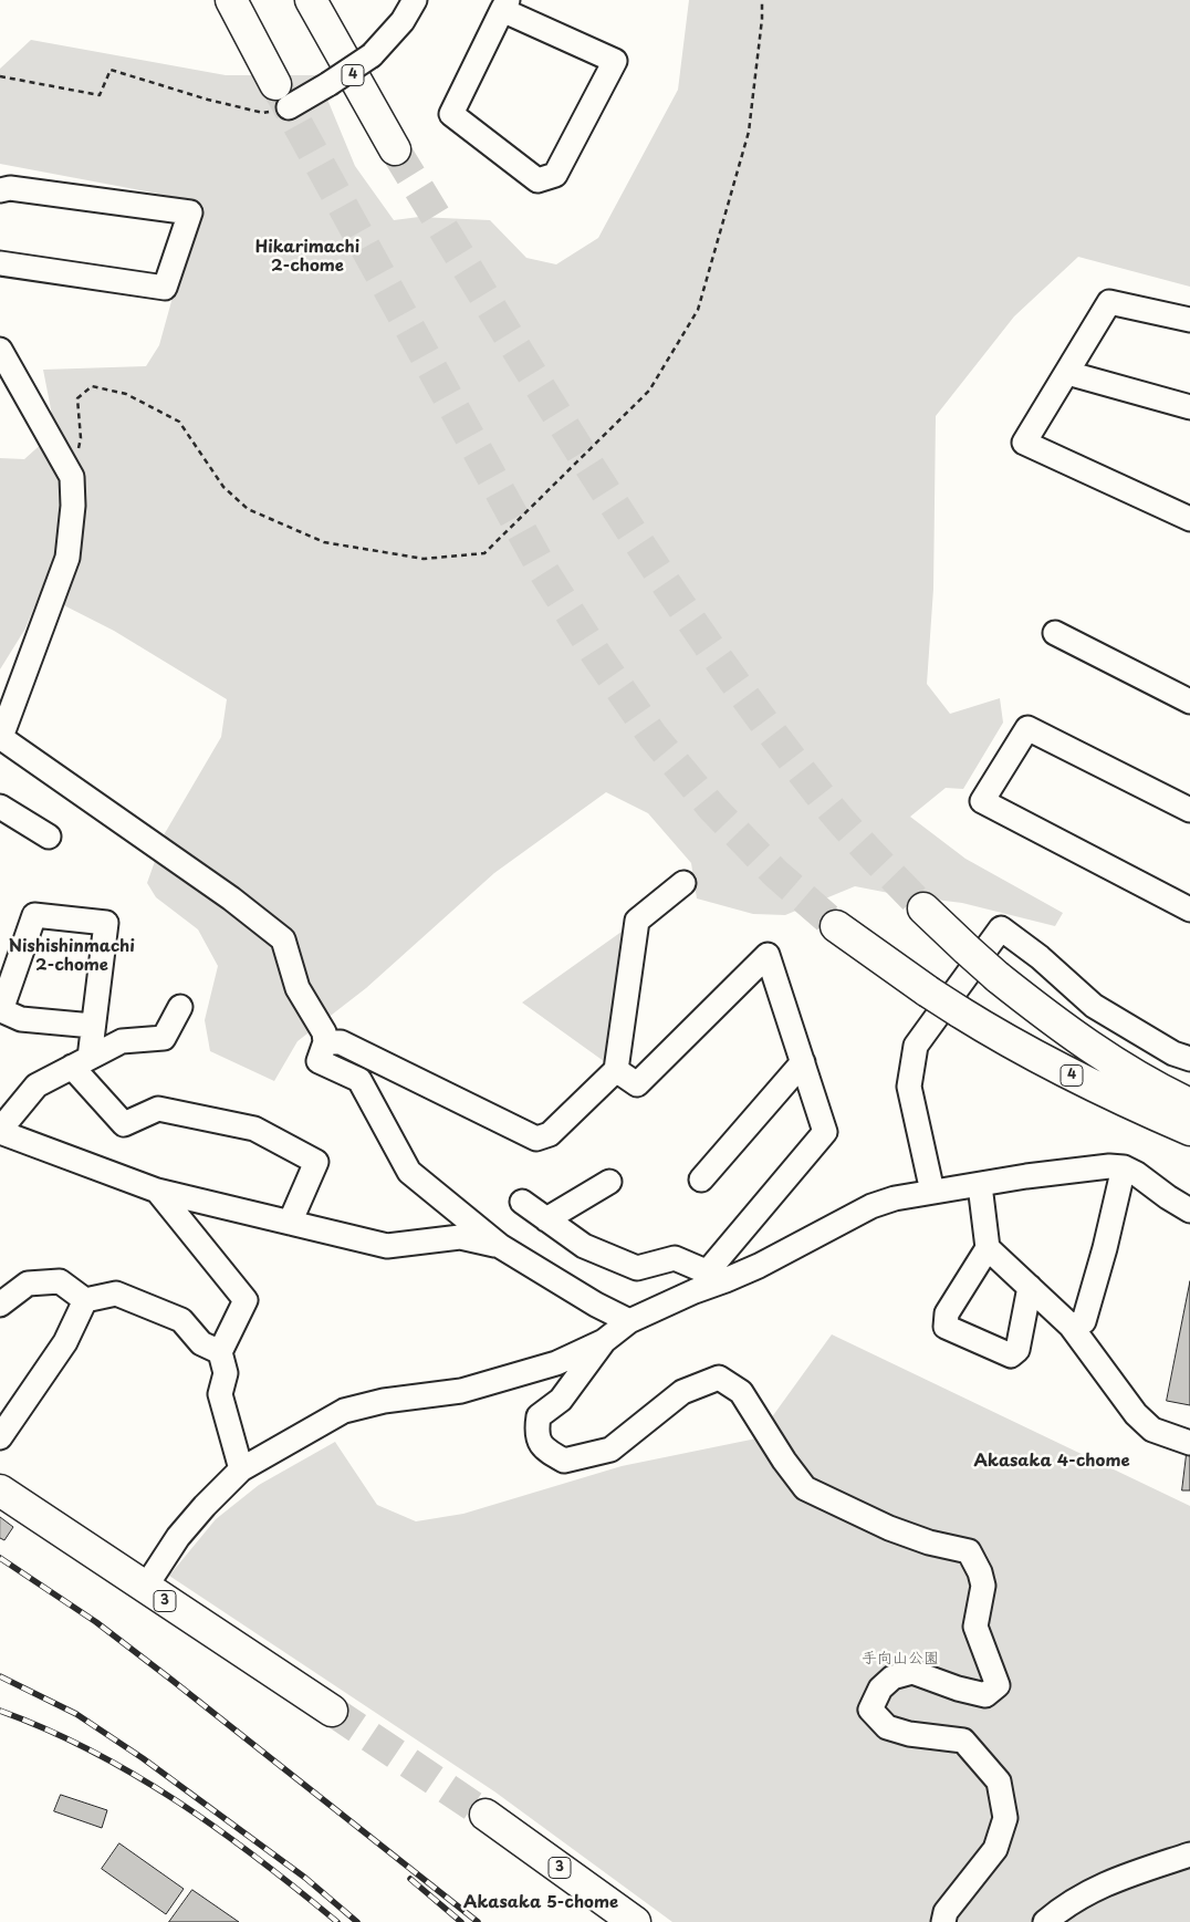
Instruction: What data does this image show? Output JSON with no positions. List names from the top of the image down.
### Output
{
  "streets": {
    "highway": ["4", "3"]
  },
  "districts": [
    "Hikarimachi 2-chome",
    "Nishishinmachi 2-chome",
    "Akasaka 4-chome",
    "Akasaka 5-chome"
  ],
  "parks": ["手向山公園"]
}
